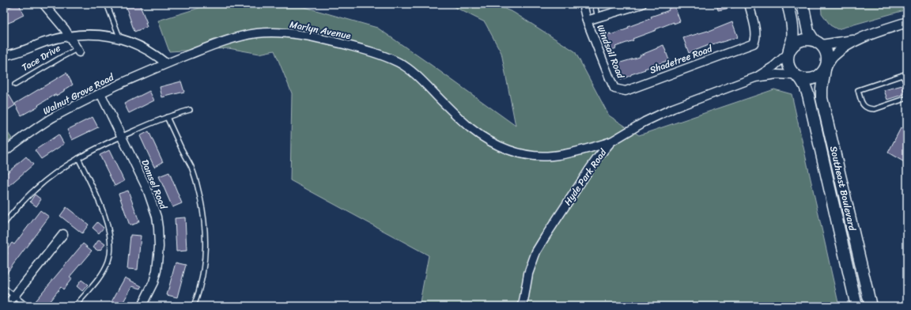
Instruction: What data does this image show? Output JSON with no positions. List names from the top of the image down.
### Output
{
  "streets": {
    "main road": ["Southeast Boulevard"],
    "street": [
      "Marlyn Avenue",
      "Windsail Road",
      "Tace Drive",
      "Shadetree Road",
      "Walnut Grove Road",
      "Hyde Park Road",
      "Damsel Road"
    ]
  },
  "crossings": [
    ["Marlyn Avenue", "Walnut Grove Road"],
    ["Marlyn Avenue", "Hyde Park Road"],
    ["Windsail Road", "Shadetree Road"],
    ["Walnut Grove Road", "Damsel Road"],
    ["Hyde Park Road", "Southeast Boulevard"]
  ]
}
